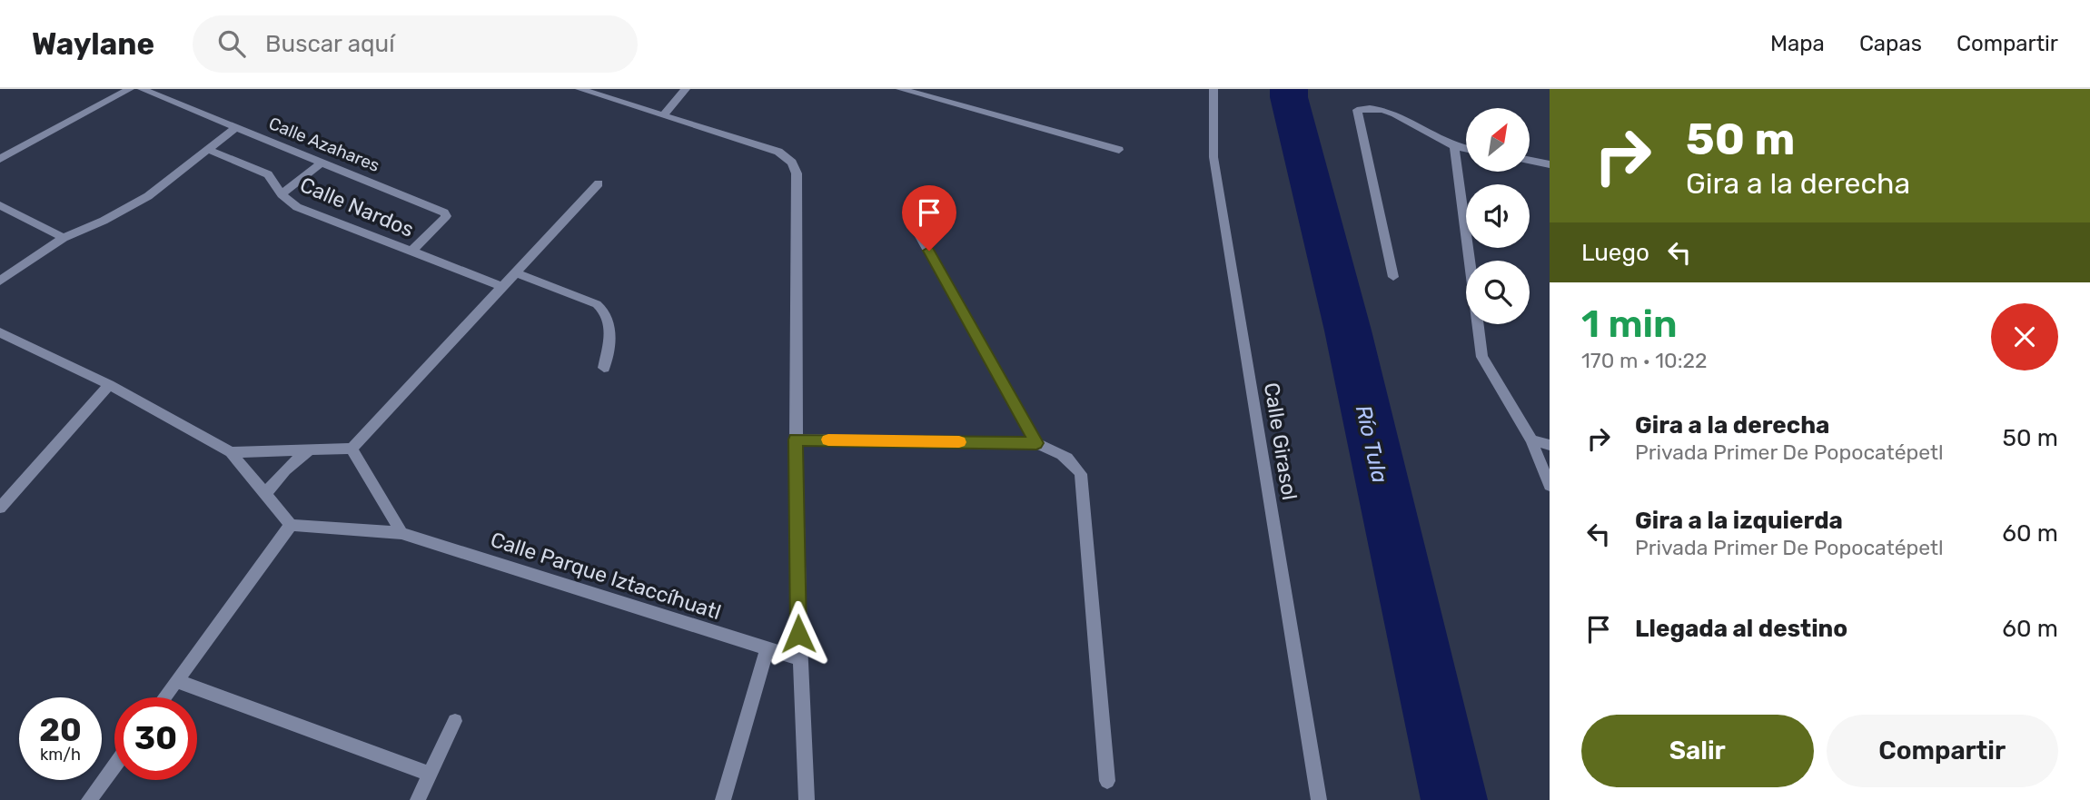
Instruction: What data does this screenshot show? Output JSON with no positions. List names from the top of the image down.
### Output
{
  "streets": {
    "street": [
      "Calle Azahares",
      "Calle Nardos",
      "Calle Girasol",
      "Calle Parque Iztaccíhuatl"
    ]
  },
  "crossings": [
    ["Calle Azahares", "Calle Nardos"]
  ],
  "water": ["Río Tula"],
  "north": "top right",
  "page": {
    "header": "Waylane",
    "search": "Buscar aquí",
    "nav": ["Mapa", "Capas", "Compartir"],
    "turn": ["50 m", "Gira a la derecha"],
    "then": "Luego",
    "heading": ["1 min", "170 m · 10:22"],
    "list": [
      {
        "name": "Gira a la derecha",
        "note": "Privada Primer De Popocatépetl",
        "value": "50 m"
      },
      {
        "name": "Gira a la izquierda",
        "note": "Privada Primer De Popocatépetl",
        "value": "60 m"
      },
      {
        "name": "Llegada al destino",
        "value": "60 m"
      }
    ],
    "speed": "20 km/h",
    "limit": "30",
    "buttons": ["Salir", "Compartir"]
  }
}
